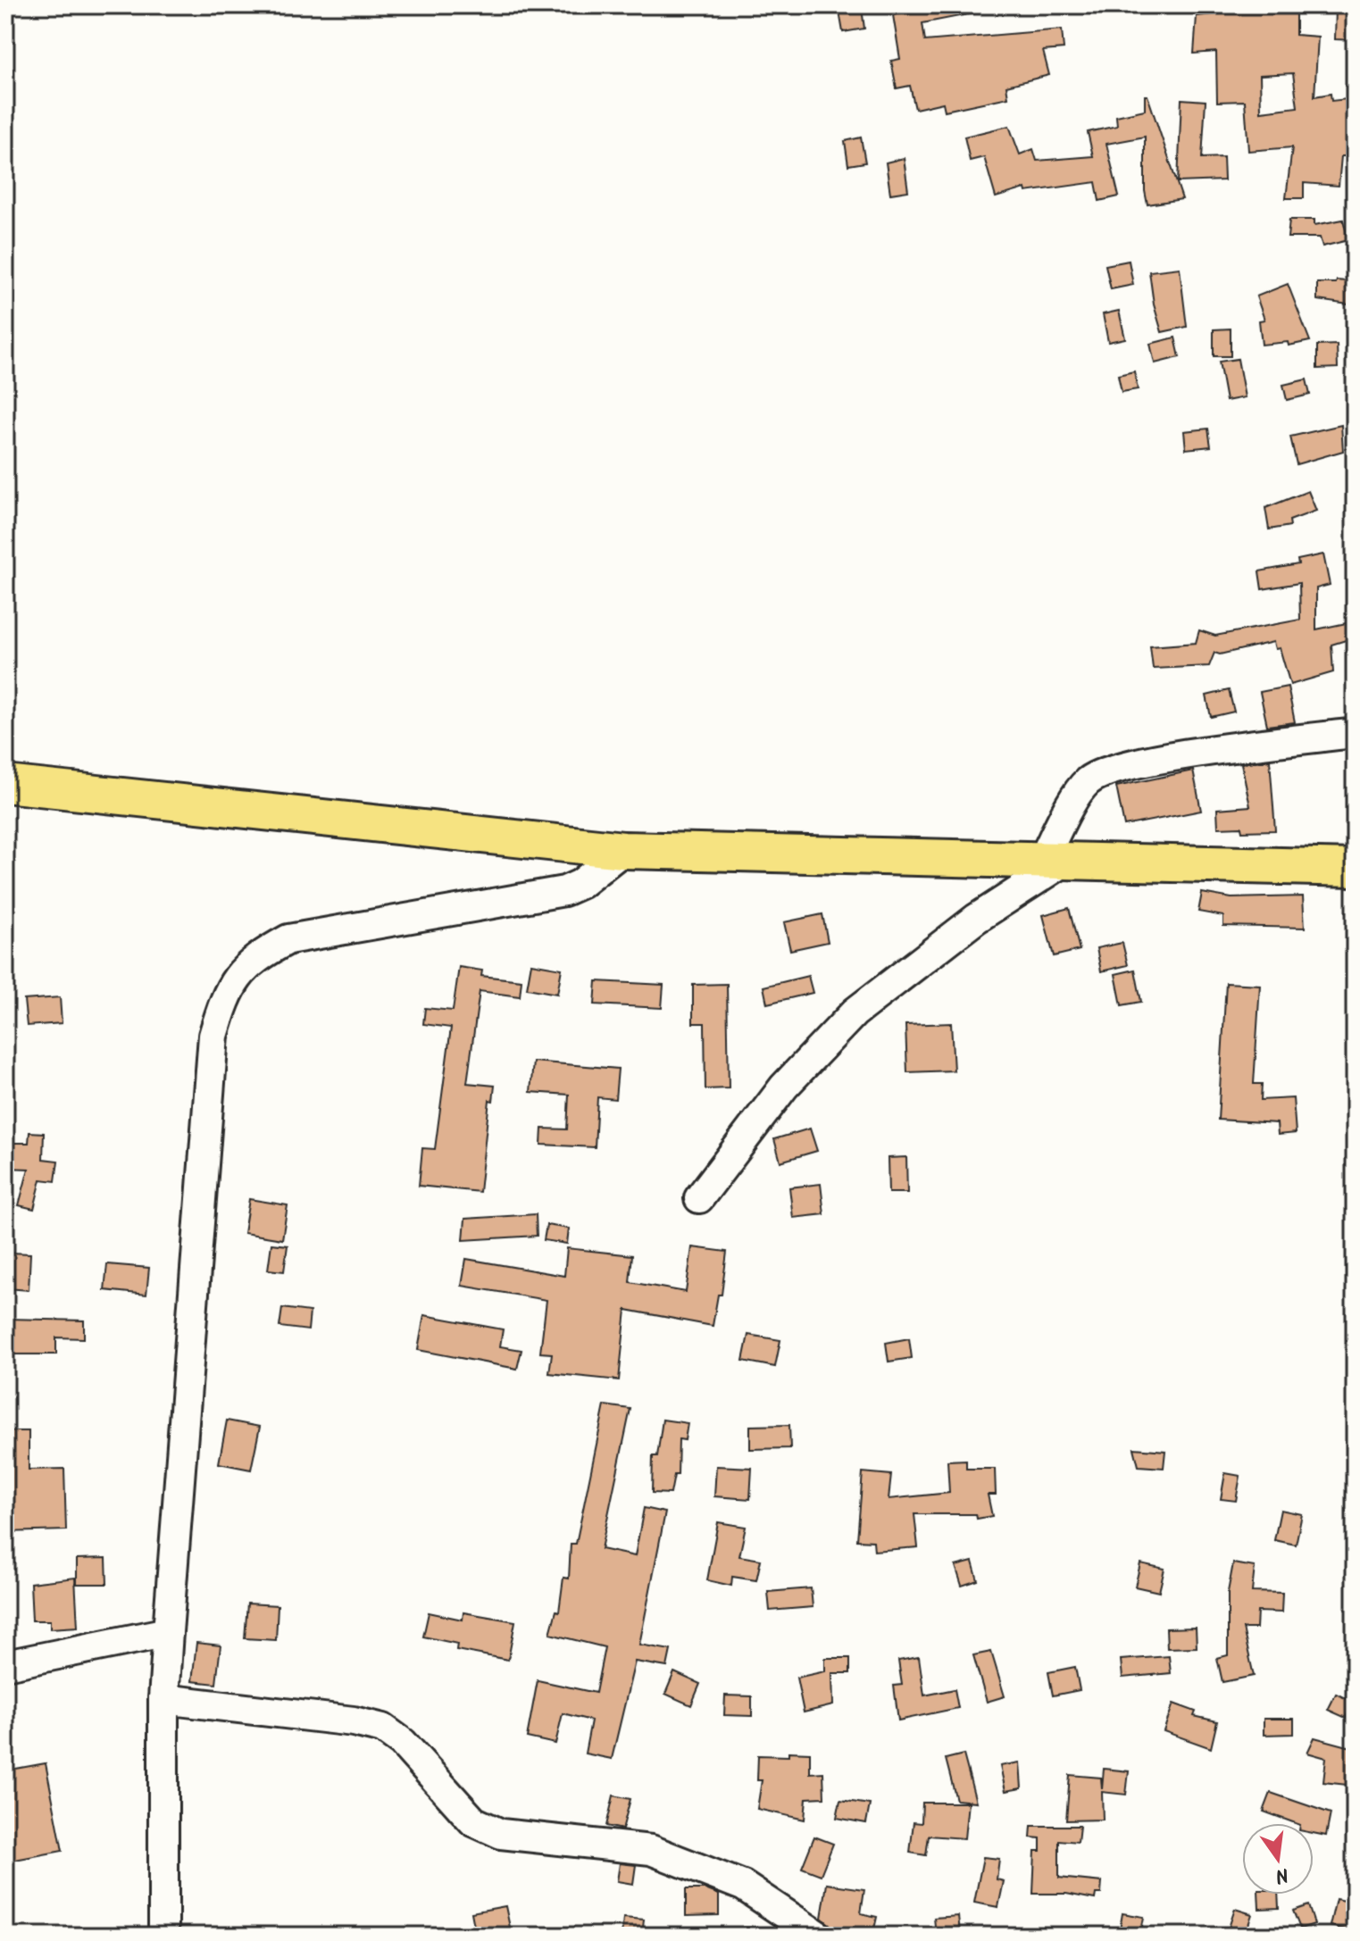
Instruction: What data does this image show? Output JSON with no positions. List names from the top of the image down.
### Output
{
  "north": "bottom"
}
